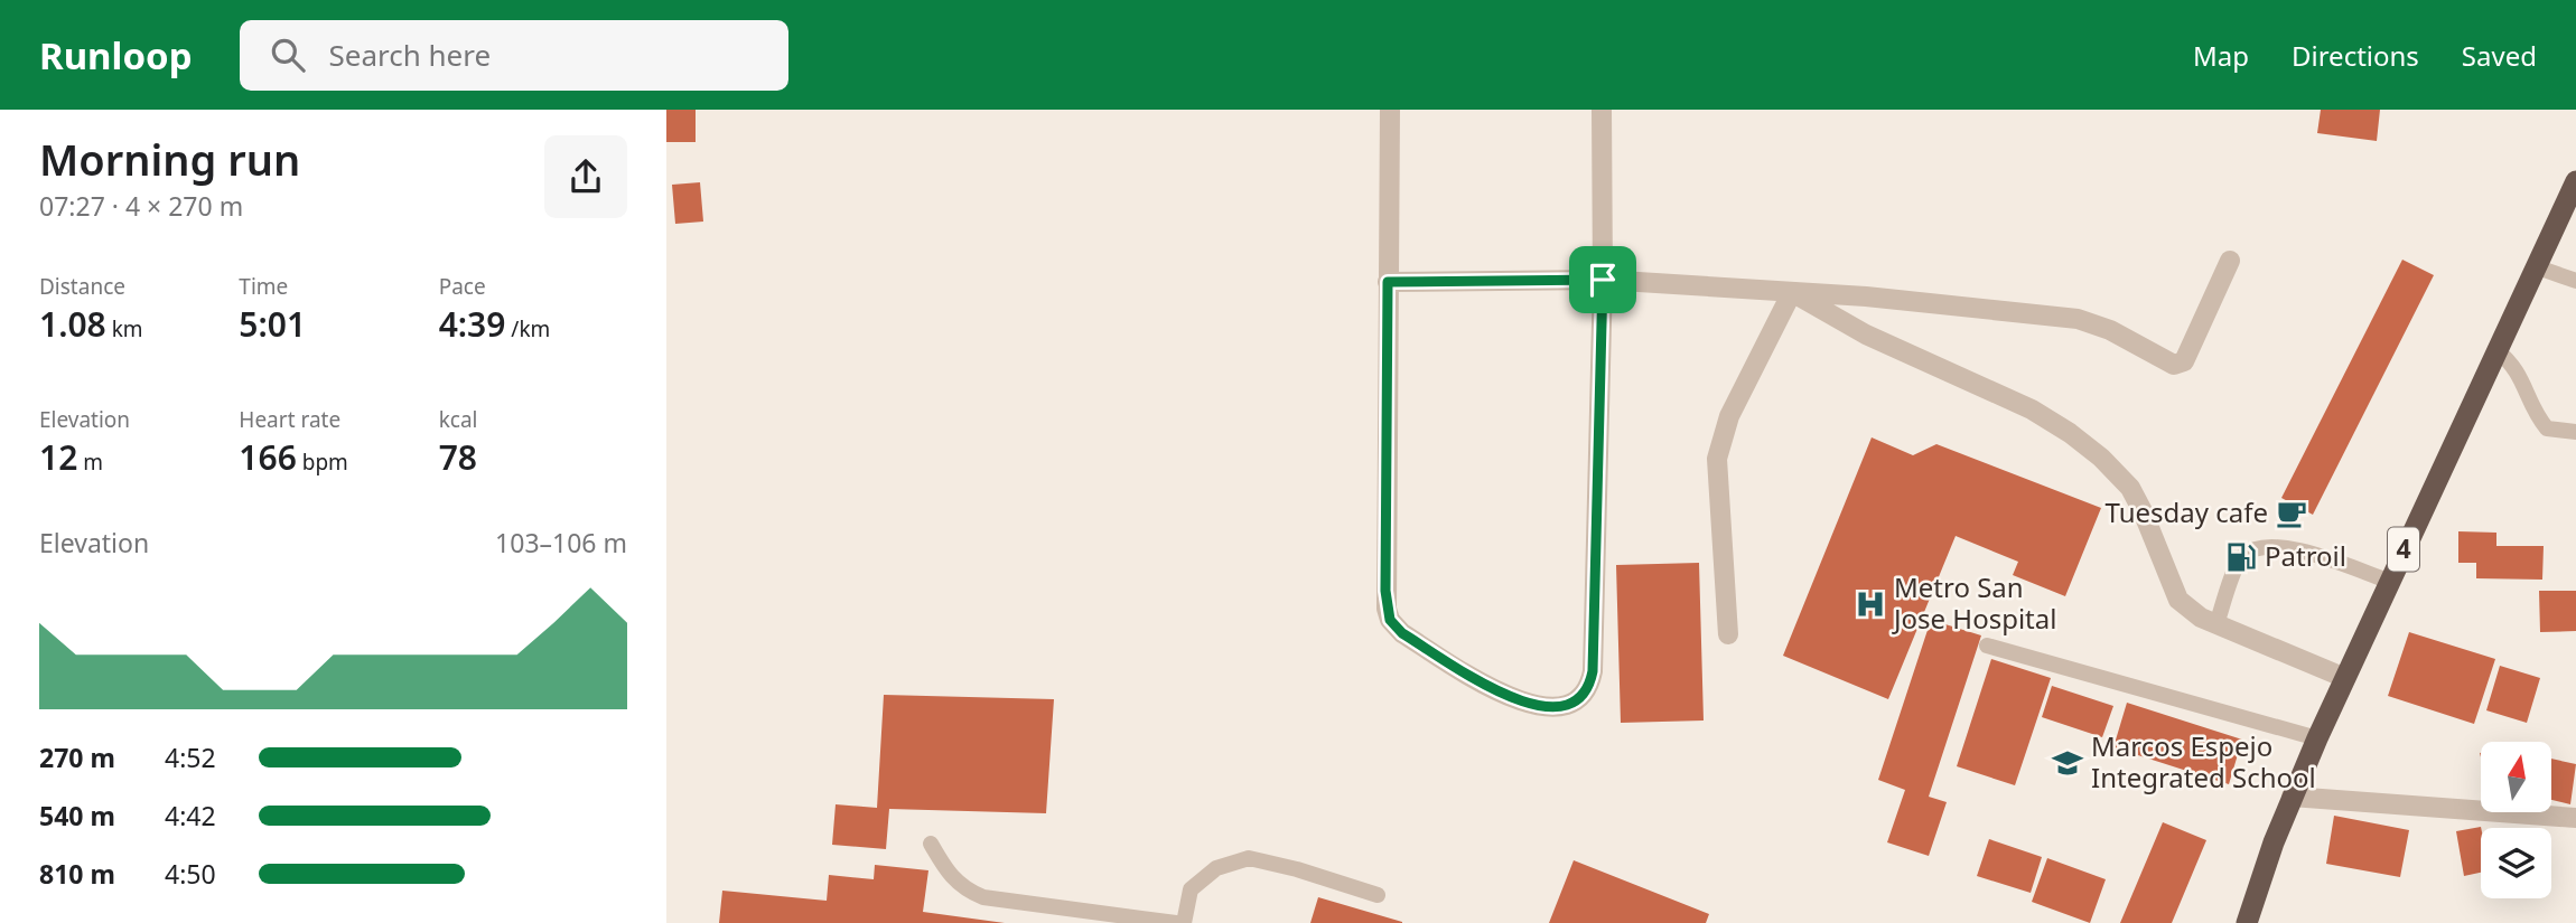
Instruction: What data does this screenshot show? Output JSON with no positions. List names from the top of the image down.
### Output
{
  "streets": {
    "highway": ["4"]
  },
  "places": {
    "cafe": ["Tuesday cafe"],
    "fuel station": ["Patroil"],
    "hospital": ["Metro San Jose Hospital"],
    "school or university": ["Marcos Espejo Integrated School"]
  },
  "north": "top",
  "page": {
    "header": "Runloop",
    "search": "Search here",
    "nav": ["Map", "Directions", "Saved"],
    "heading": ["Morning run", "07:27 · 4 × 270 m"],
    "stats": [
      ["Distance", "1.08 km"],
      ["Time", "5:01"],
      ["Pace", "4:39 /km"],
      ["Elevation", "12 m"],
      ["Heart rate", "166 bpm"],
      ["kcal", "78"]
    ],
    "chart": ["Elevation", "103–106 m"],
    "list": [
      {
        "name": "270 m",
        "note": "4:52"
      },
      {
        "name": "540 m",
        "note": "4:42"
      },
      {
        "name": "810 m",
        "note": "4:50"
      }
    ]
  }
}
